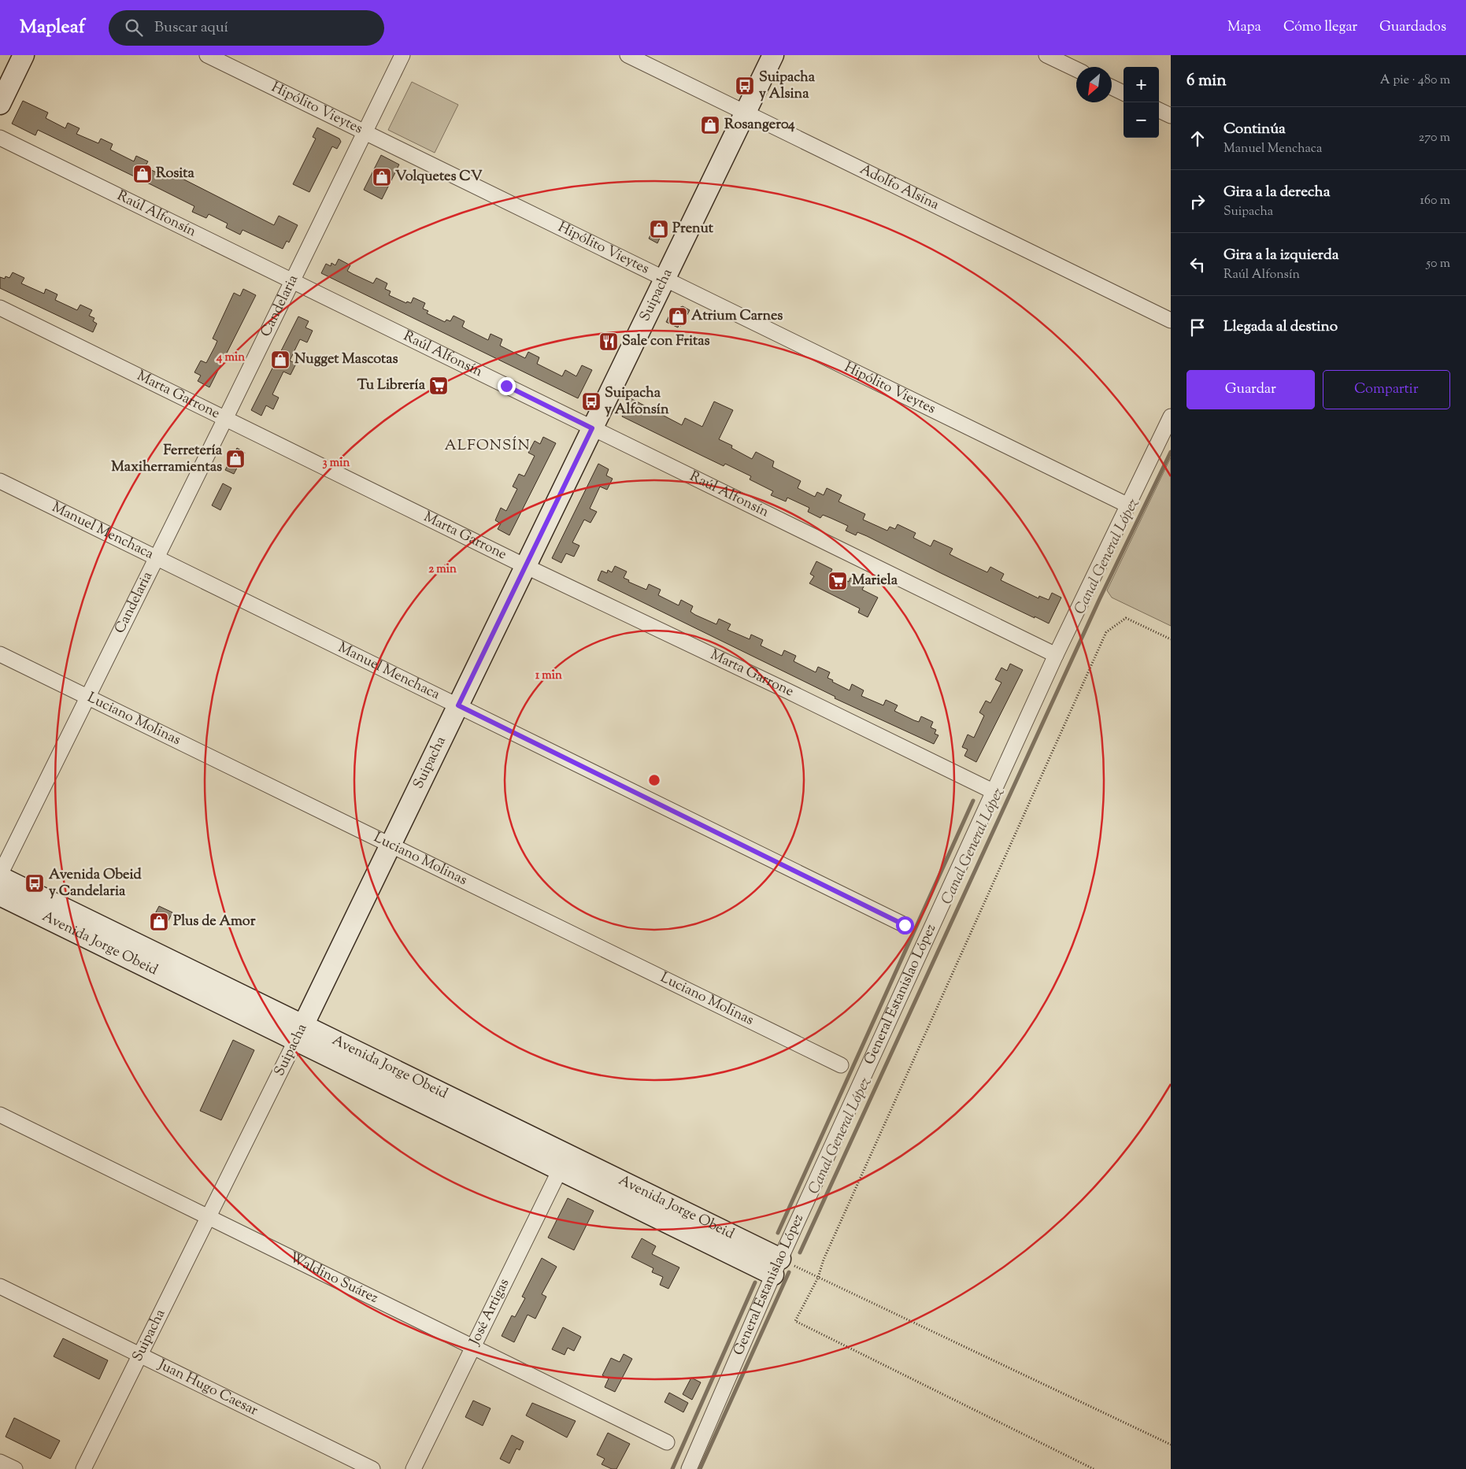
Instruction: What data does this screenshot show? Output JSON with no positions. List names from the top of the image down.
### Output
{
  "streets": {
    "main road": ["Suipacha", "Avenida Jorge Obeid"],
    "street": [
      "Hipólito Vieytes",
      "Adolfo Alsina",
      "Raúl Alfonsín",
      "Candelaria",
      "Marta Garrone",
      "Manuel Menchaca",
      "Luciano Molinas",
      "General Estanislao López",
      "Waldino Suárez",
      "José Artigas",
      "Juan Hugo Caesar"
    ]
  },
  "crossings": [
    ["Hipólito Vieytes", "Suipacha"],
    ["Hipólito Vieytes", "Candelaria"],
    ["Hipólito Vieytes", "General Estanislao López"],
    ["Adolfo Alsina", "Suipacha"],
    ["Raúl Alfonsín", "Suipacha"],
    ["Raúl Alfonsín", "Candelaria"],
    ["Raúl Alfonsín", "General Estanislao López"],
    ["Suipacha", "Marta Garrone"],
    ["Suipacha", "Manuel Menchaca"],
    ["Suipacha", "Luciano Molinas"],
    ["Suipacha", "Avenida Jorge Obeid"],
    ["Suipacha", "Waldino Suárez"],
    ["Suipacha", "Juan Hugo Caesar"],
    ["Candelaria", "Marta Garrone"],
    ["Candelaria", "Manuel Menchaca"],
    ["Candelaria", "Luciano Molinas"],
    ["Candelaria", "Avenida Jorge Obeid"],
    ["Marta Garrone", "General Estanislao López"],
    ["Avenida Jorge Obeid", "General Estanislao López"],
    ["Avenida Jorge Obeid", "José Artigas"],
    ["Waldino Suárez", "José Artigas"]
  ],
  "districts": ["ALFONSÍN"],
  "water": ["Canal General López"],
  "places": {
    "bus stop": ["Suipacha y Alsina", "Suipacha y Alfonsín", "Avenida Obeid y Candelaria"],
    "shop": [
      "Rosanger04",
      "Rosita",
      "Volquetes CV",
      "Prenut",
      "Atrium Carnes",
      "Nugget Mascotas",
      "Ferretería Maxiherramientas",
      "Plus de Amor"
    ],
    "restaurant": ["Sale con Fritas"],
    "supermarket": ["Tu Librería", "Mariela"]
  },
  "north": "bottom left",
  "page": {
    "header": "Mapleaf",
    "search": "Buscar aquí",
    "nav": ["Mapa", "Cómo llegar", "Guardados"],
    "heading": ["6 min", "A pie · 480 m"],
    "map_buttons": ["+", "−"],
    "list": [
      ["Continúa", "Manuel Menchaca", "270 m"],
      ["Gira a la derecha", "Suipacha", "160 m"],
      ["Gira a la izquierda", "Raúl Alfonsín", "50 m"],
      "Llegada al destino"
    ],
    "buttons": ["Guardar", "Compartir"]
  },
  "rings": [
    "4 min",
    "3 min",
    "2 min",
    "1 min"
  ]
}
